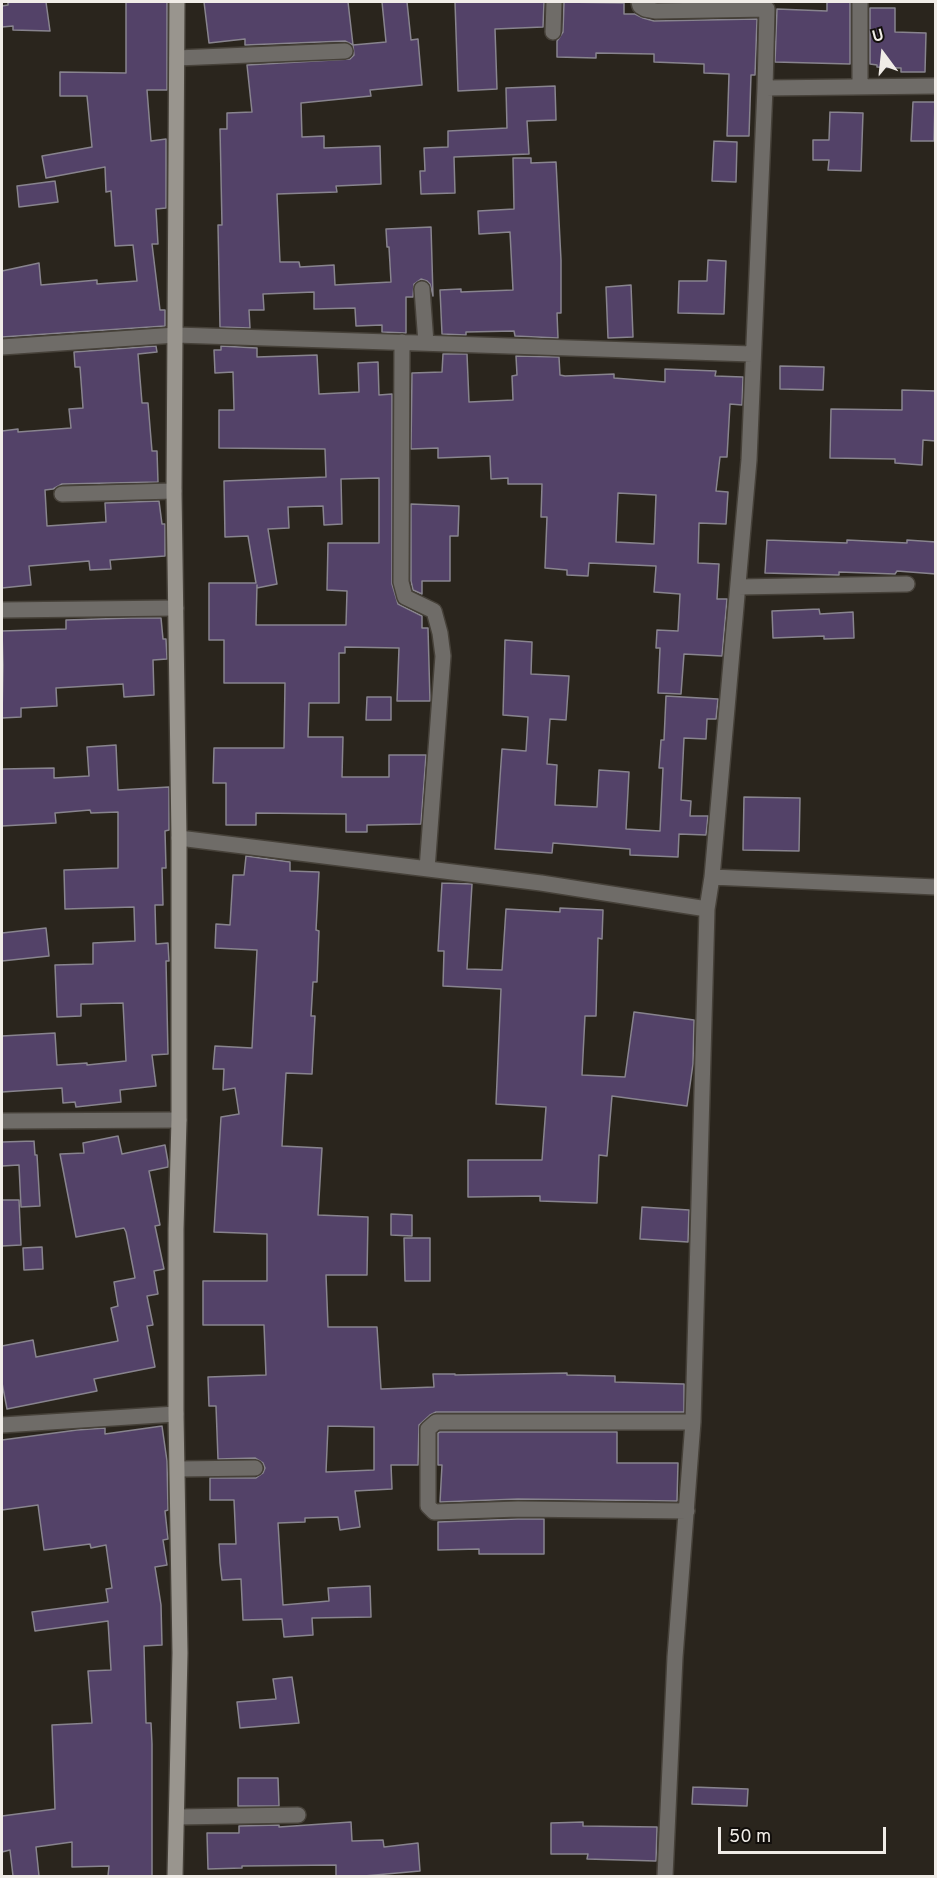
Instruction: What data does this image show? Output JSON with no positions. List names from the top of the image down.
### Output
{
  "scale_bar": "50 m",
  "north": "top"
}
